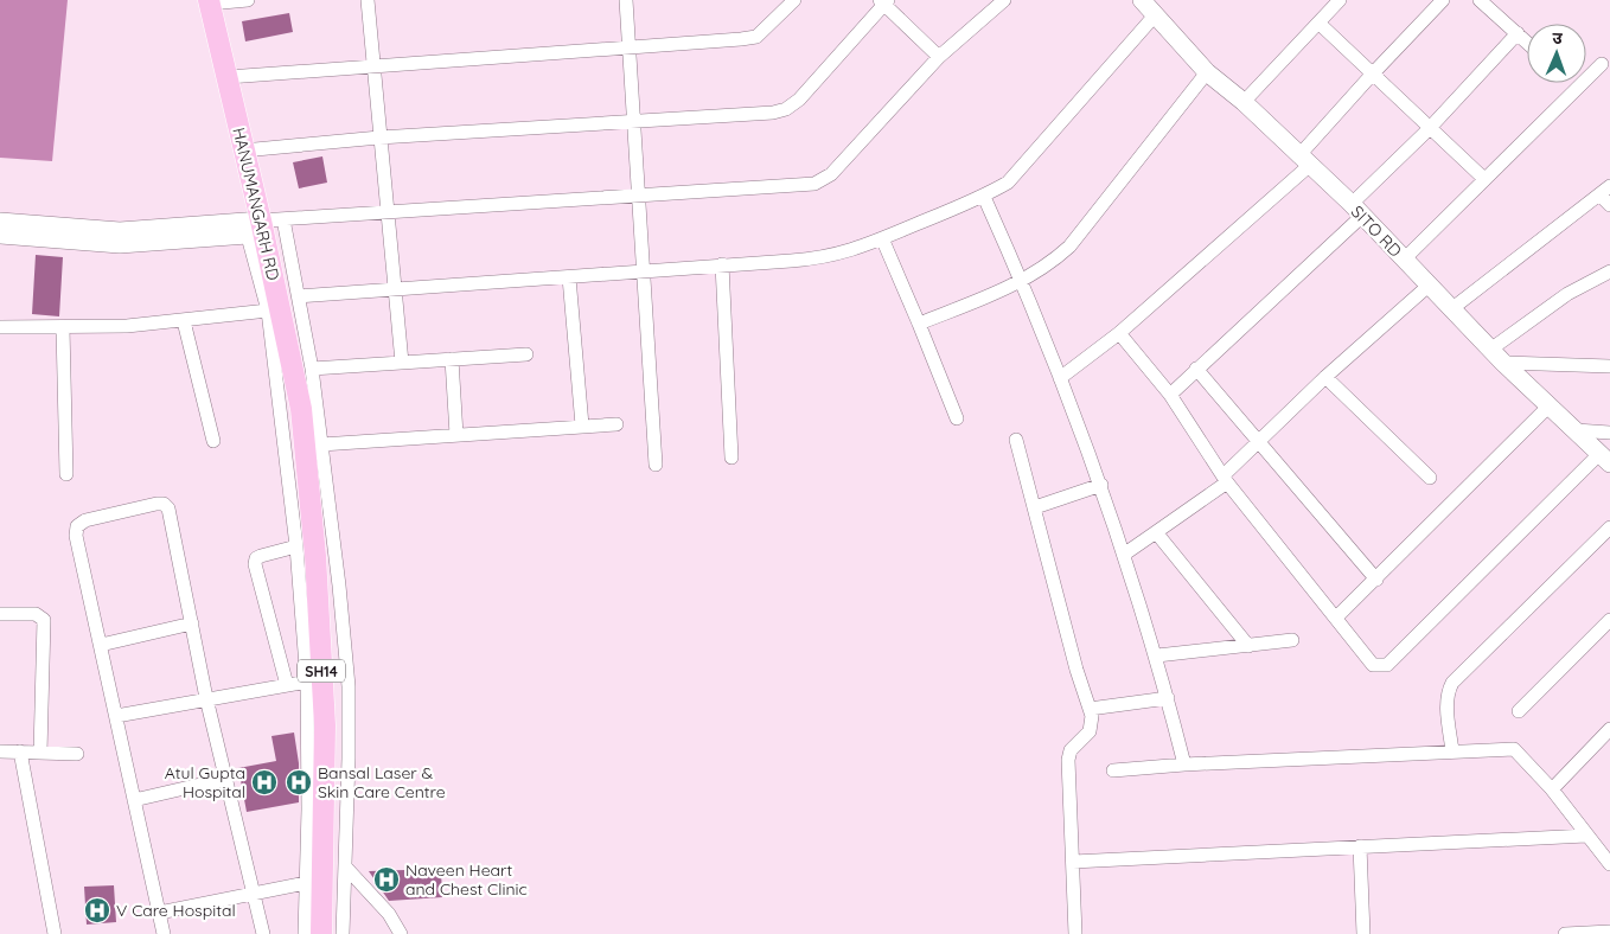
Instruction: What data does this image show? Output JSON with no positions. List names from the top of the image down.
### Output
{
  "streets": {
    "main road": ["HANUMANGARH RD", "SITO RD", "SH14"]
  },
  "places": {
    "hospital": [
      "Atul Gupta Hospital",
      "Bansal Laser & Skin Care Centre",
      "Naveen Heart and Chest Clinic",
      "V Care Hospital"
    ]
  },
  "north": "top"
}
